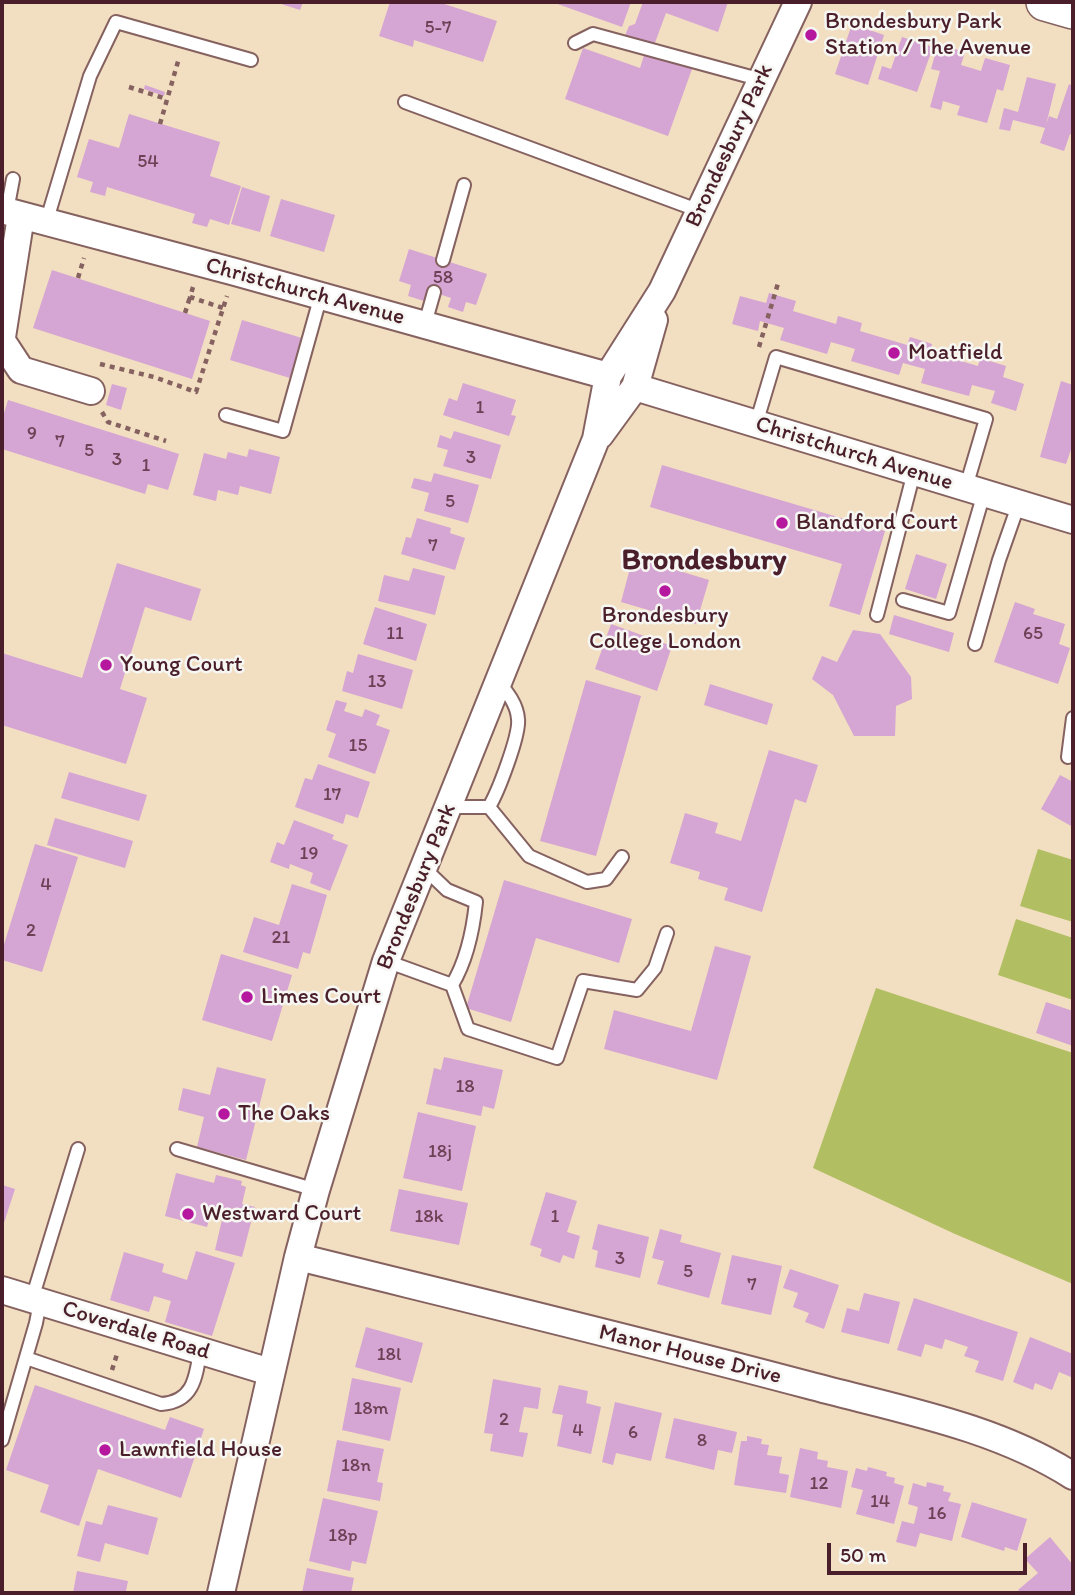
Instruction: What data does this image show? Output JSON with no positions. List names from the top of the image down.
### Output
{
  "streets": {
    "street": [
      "Brondesbury Park",
      "Christchurch Avenue",
      "Coverdale Road",
      "Manor House Drive"
    ]
  },
  "crossings": [
    ["Brondesbury Park", "Christchurch Avenue"],
    ["Brondesbury Park", "Coverdale Road"],
    ["Brondesbury Park", "Manor House Drive"]
  ],
  "districts": ["Brondesbury"],
  "places": [
    "Brondesbury Park Station / The Avenue",
    "Moatfield",
    "Blandford Court",
    "Brondesbury College London",
    "Young Court",
    "Limes Court",
    "The Oaks",
    "Westward Court",
    "Lawnfield House"
  ],
  "house_numbers": [
    "5-7",
    "54",
    "58",
    "1",
    "9",
    "7",
    "5",
    "3",
    "3",
    "1",
    "5",
    "7",
    "11",
    "65",
    "13",
    "15",
    "17",
    "19",
    "4",
    "2",
    "21",
    "18",
    "18j",
    "18k",
    "1",
    "3",
    "5",
    "7",
    "18l",
    "18m",
    "2",
    "4",
    "6",
    "8",
    "18n",
    "12",
    "14",
    "16",
    "18p"
  ],
  "scale_bar": "50 m"
}
